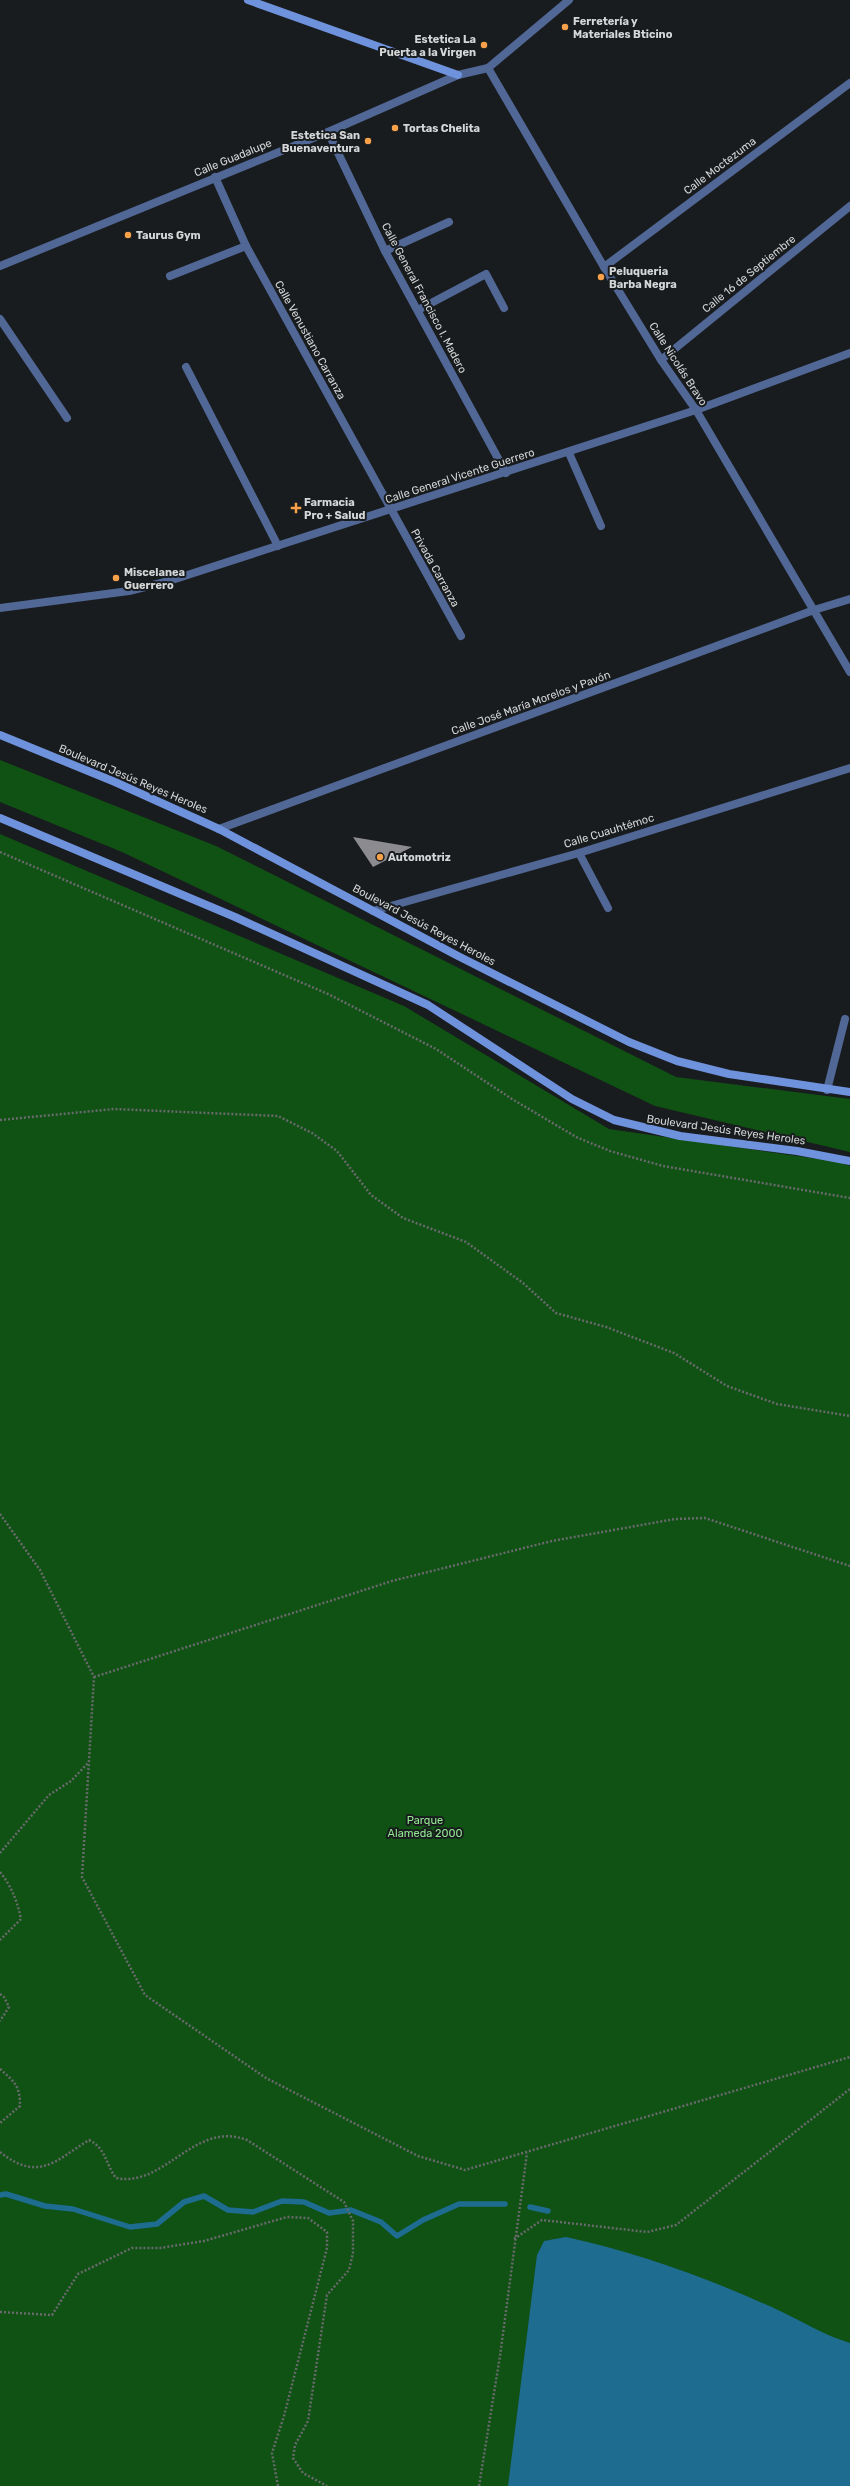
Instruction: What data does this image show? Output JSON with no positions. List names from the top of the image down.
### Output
{
  "streets": {
    "main road": ["Boulevard Jesús Reyes Heroles"],
    "street": [
      "Calle Guadalupe",
      "Calle Moctezuma",
      "Calle 16 de Septiembre",
      "Calle General Francisco I. Madero",
      "Calle Venustiano Carranza",
      "Calle Nicolás Bravo",
      "Calle General Vicente Guerrero",
      "Privada Carranza",
      "Calle José María Morelos y Pavón",
      "Calle Cuauhtémoc"
    ]
  },
  "crossings": [
    ["Calle Guadalupe", "Calle General Francisco I. Madero"],
    ["Calle Guadalupe", "Calle Venustiano Carranza"],
    ["Calle Guadalupe", "Calle Nicolás Bravo"],
    ["Calle Moctezuma", "Calle Nicolás Bravo"],
    ["Calle 16 de Septiembre", "Calle Nicolás Bravo"],
    ["Calle General Francisco I. Madero", "Calle General Vicente Guerrero"],
    ["Calle Venustiano Carranza", "Calle General Vicente Guerrero"],
    ["Calle Venustiano Carranza", "Privada Carranza"],
    ["Calle Nicolás Bravo", "Calle General Vicente Guerrero"],
    ["Calle Nicolás Bravo", "Calle José María Morelos y Pavón"],
    ["Calle General Vicente Guerrero", "Privada Carranza"],
    ["Calle José María Morelos y Pavón", "Boulevard Jesús Reyes Heroles"],
    ["Boulevard Jesús Reyes Heroles", "Calle Cuauhtémoc"]
  ],
  "parks": ["Parque Alameda 2000"],
  "places": {
    "other": [
      "Ferretería y Materiales Bticino",
      "Estetica La Puerta a la Virgen",
      "Tortas Chelita",
      "Estetica San Buenaventura",
      "Taurus Gym",
      "Peluqueria Barba Negra",
      "Miscelanea Guerrero",
      "Automotriz"
    ],
    "health": ["Farmacia Pro + Salud"]
  }
}
